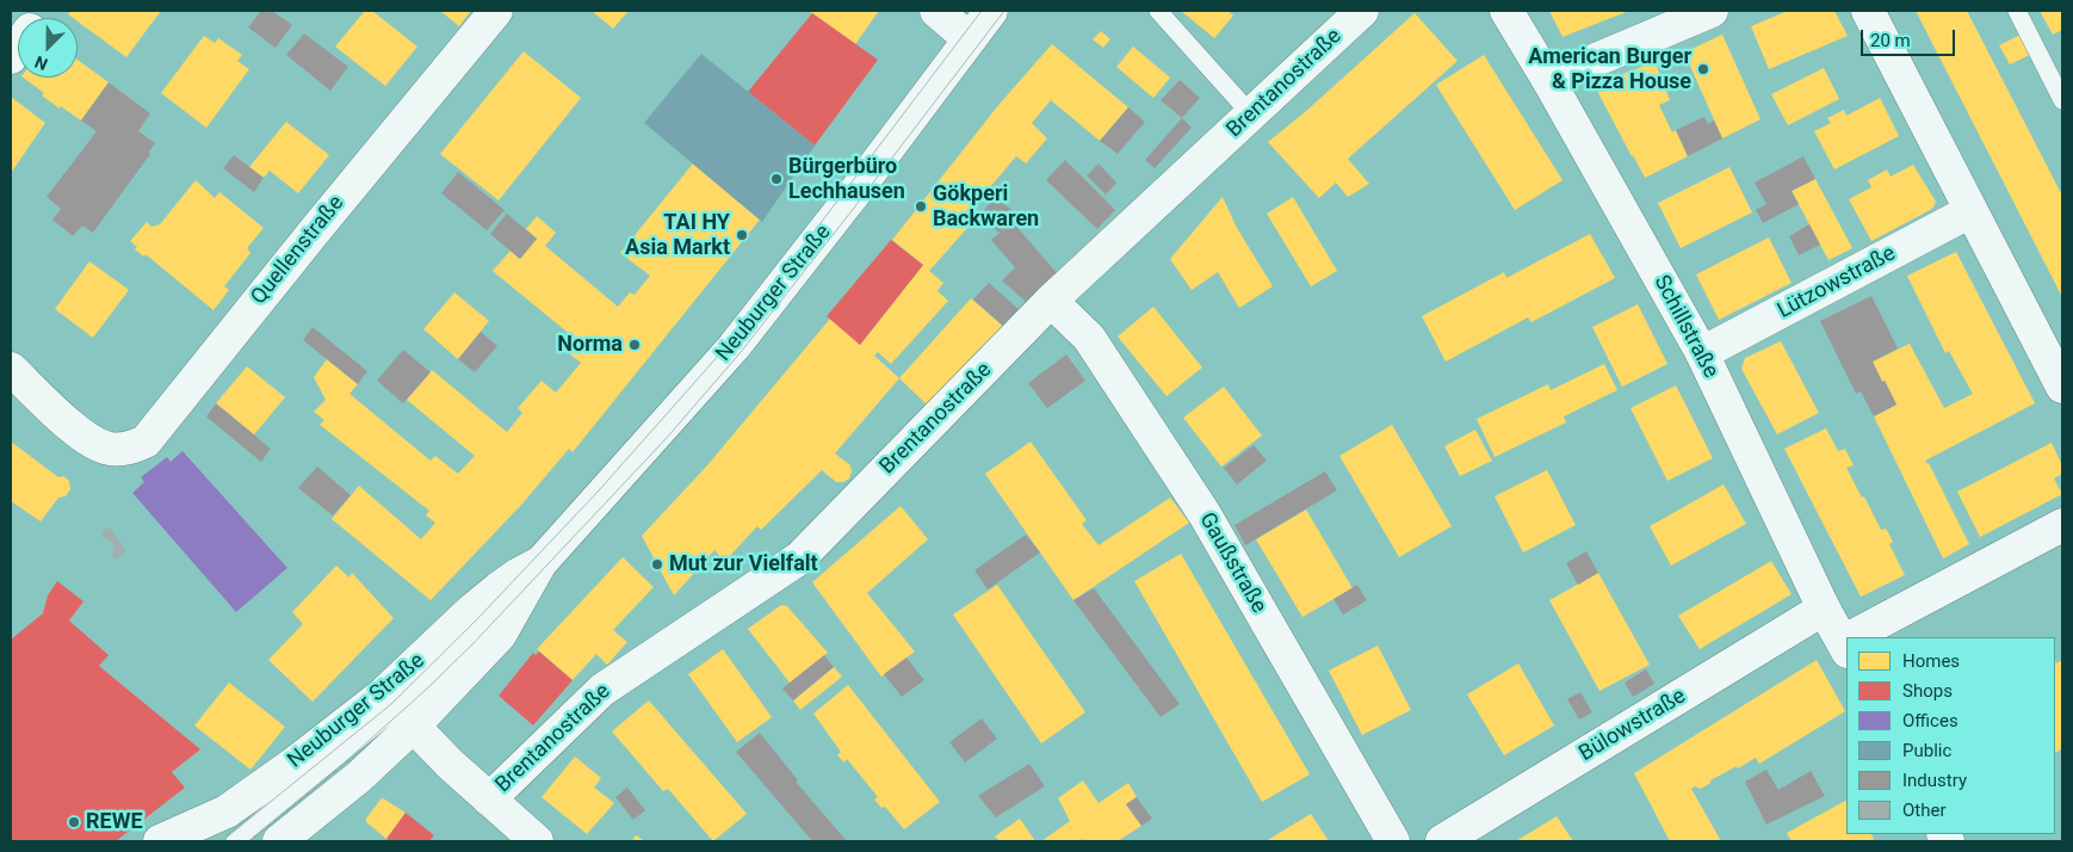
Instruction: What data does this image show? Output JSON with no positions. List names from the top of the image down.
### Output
{
  "streets": {
    "street": [
      "Brentanostraße",
      "Quellenstraße",
      "Lützowstraße",
      "Neuburger Straße",
      "Schillstraße",
      "Gaußstraße",
      "Bülowstraße"
    ]
  },
  "crossings": [
    ["Brentanostraße", "Gaußstraße"],
    ["Lützowstraße", "Schillstraße"],
    ["Schillstraße", "Bülowstraße"]
  ],
  "places": [
    "American Burger & Pizza House",
    "Bürgerbüro Lechhausen",
    "Gökperi Backwaren",
    "TAI HY Asia Markt",
    "Norma",
    "Mut zur Vielfalt",
    "REWE"
  ],
  "legend": [
    "Homes",
    "Shops",
    "Offices",
    "Public",
    "Industry",
    "Other"
  ],
  "scale_bar": "20 m",
  "north": "bottom left"
}
